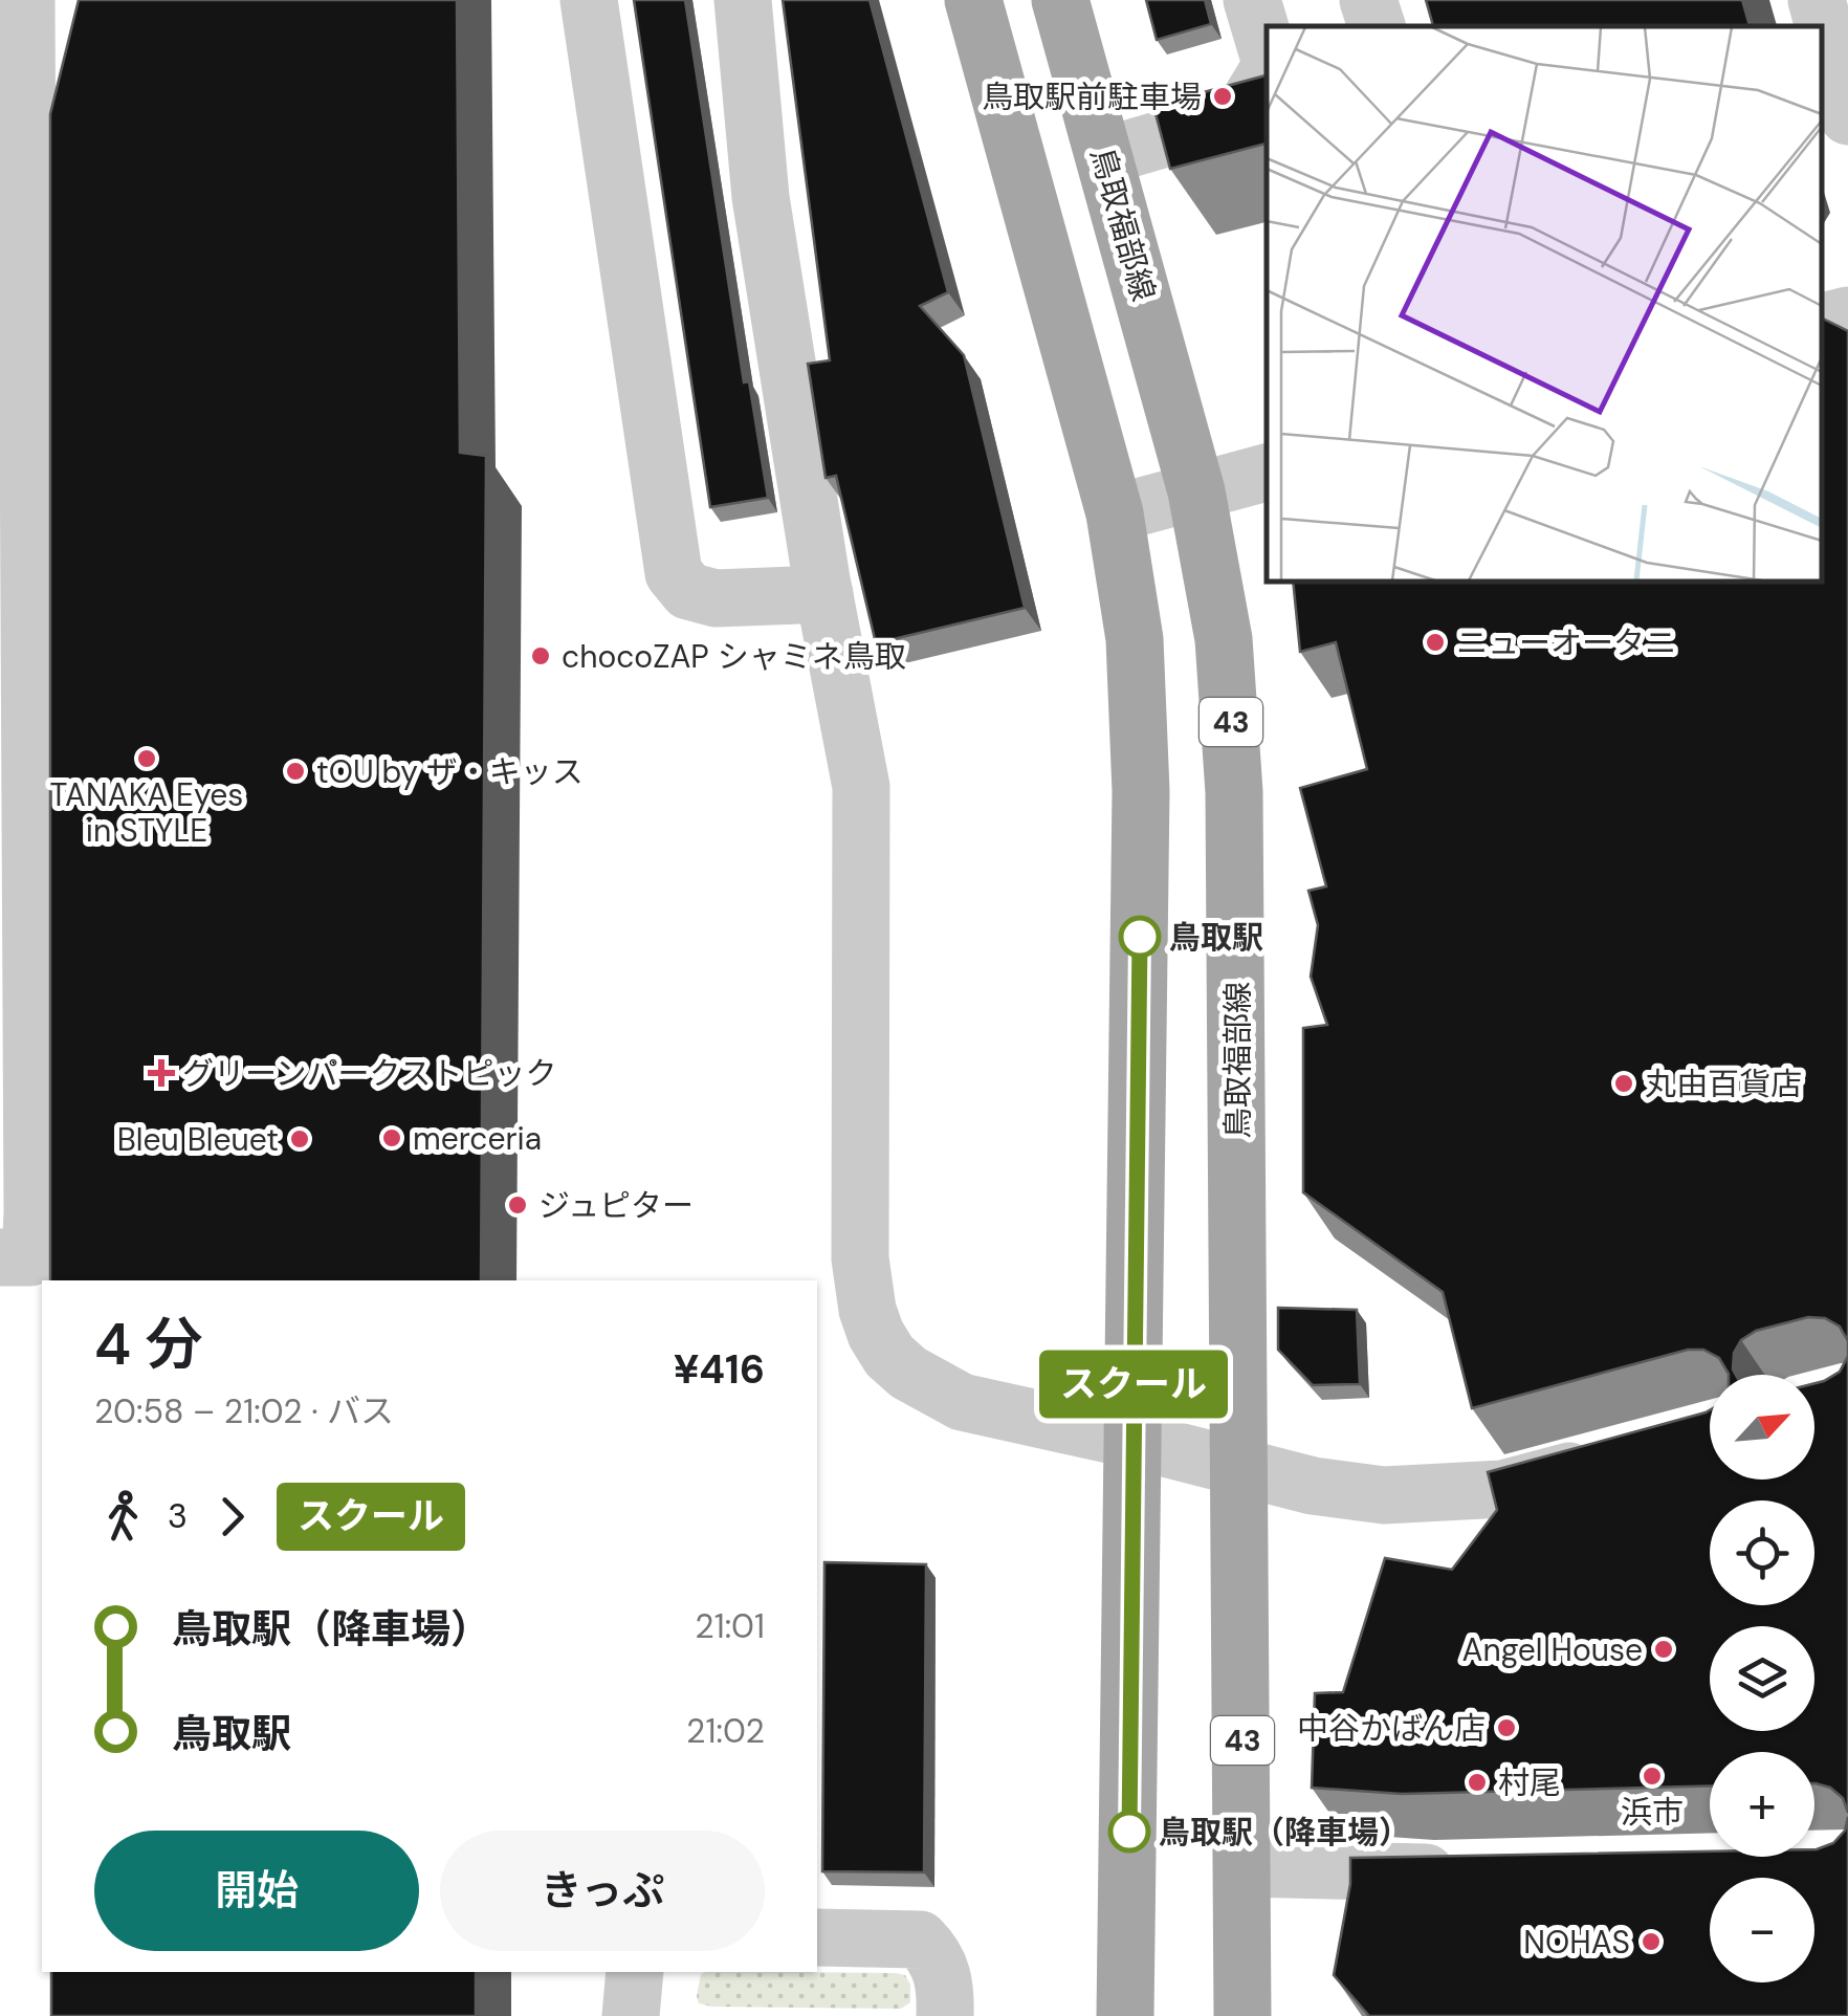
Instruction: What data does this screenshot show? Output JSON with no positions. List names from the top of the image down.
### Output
{
  "streets": {
    "main road": ["鳥取福部線", "43"]
  },
  "places": {
    "other": [
      "鳥取駅前駐車場",
      "ニューオータニ",
      "chocoZAP シャミネ鳥取",
      "TANAKA Eyes in STYLE",
      "tOU by ザ・キッス",
      "鳥取駅",
      "丸由百貨店",
      "merceria",
      "Bleu Bleuet",
      "ジュピター",
      "Angel House",
      "中谷かばん店",
      "浜市",
      "村尾",
      "鳥取駅（降車場）",
      "NOHAS"
    ],
    "health": ["グリーンパークストピック"]
  },
  "lines": ["bus line スクール"],
  "north": "top right",
  "page": {
    "on_map": "スクール",
    "heading": ["4 分", "20:58 – 21:02 · バス", "¥416"],
    "map_buttons": ["+", "−"],
    "legs": ["3", "スクール"],
    "list": [
      {
        "name": "鳥取駅（降車場）",
        "value": "21:01"
      },
      {
        "name": "鳥取駅",
        "value": "21:02"
      }
    ],
    "buttons": ["開始", "きっぷ"]
  }
}
